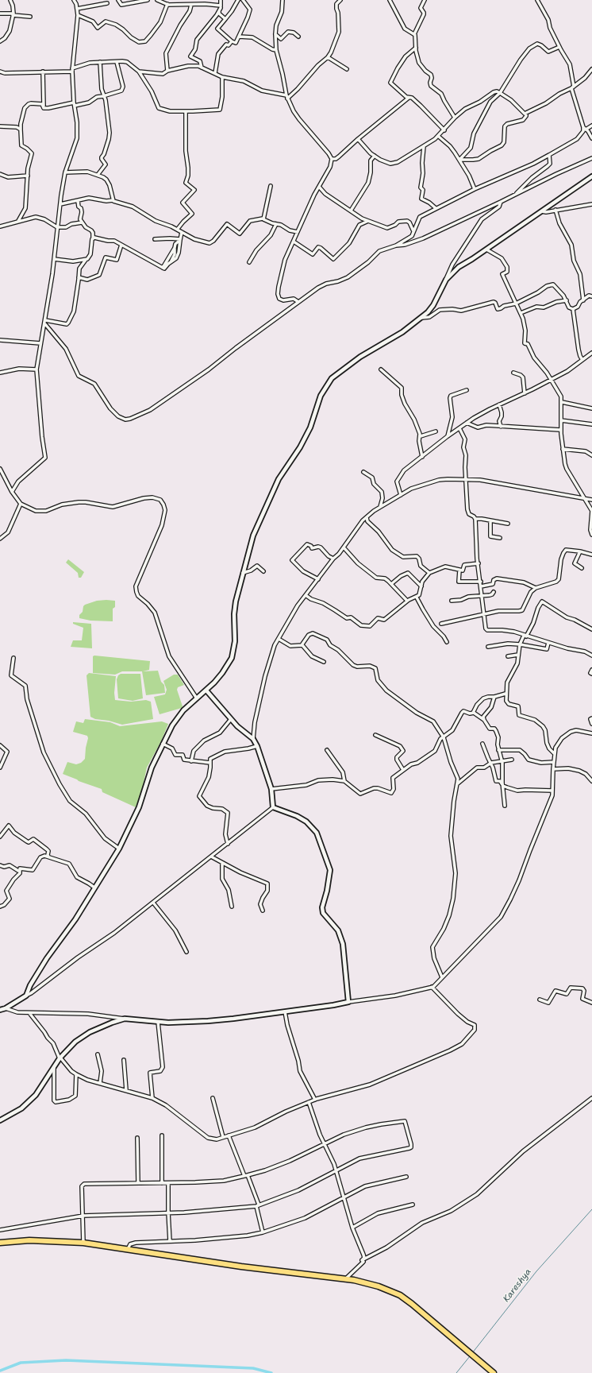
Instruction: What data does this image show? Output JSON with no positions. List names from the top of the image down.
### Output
{
  "water": ["Kareshya"]
}
